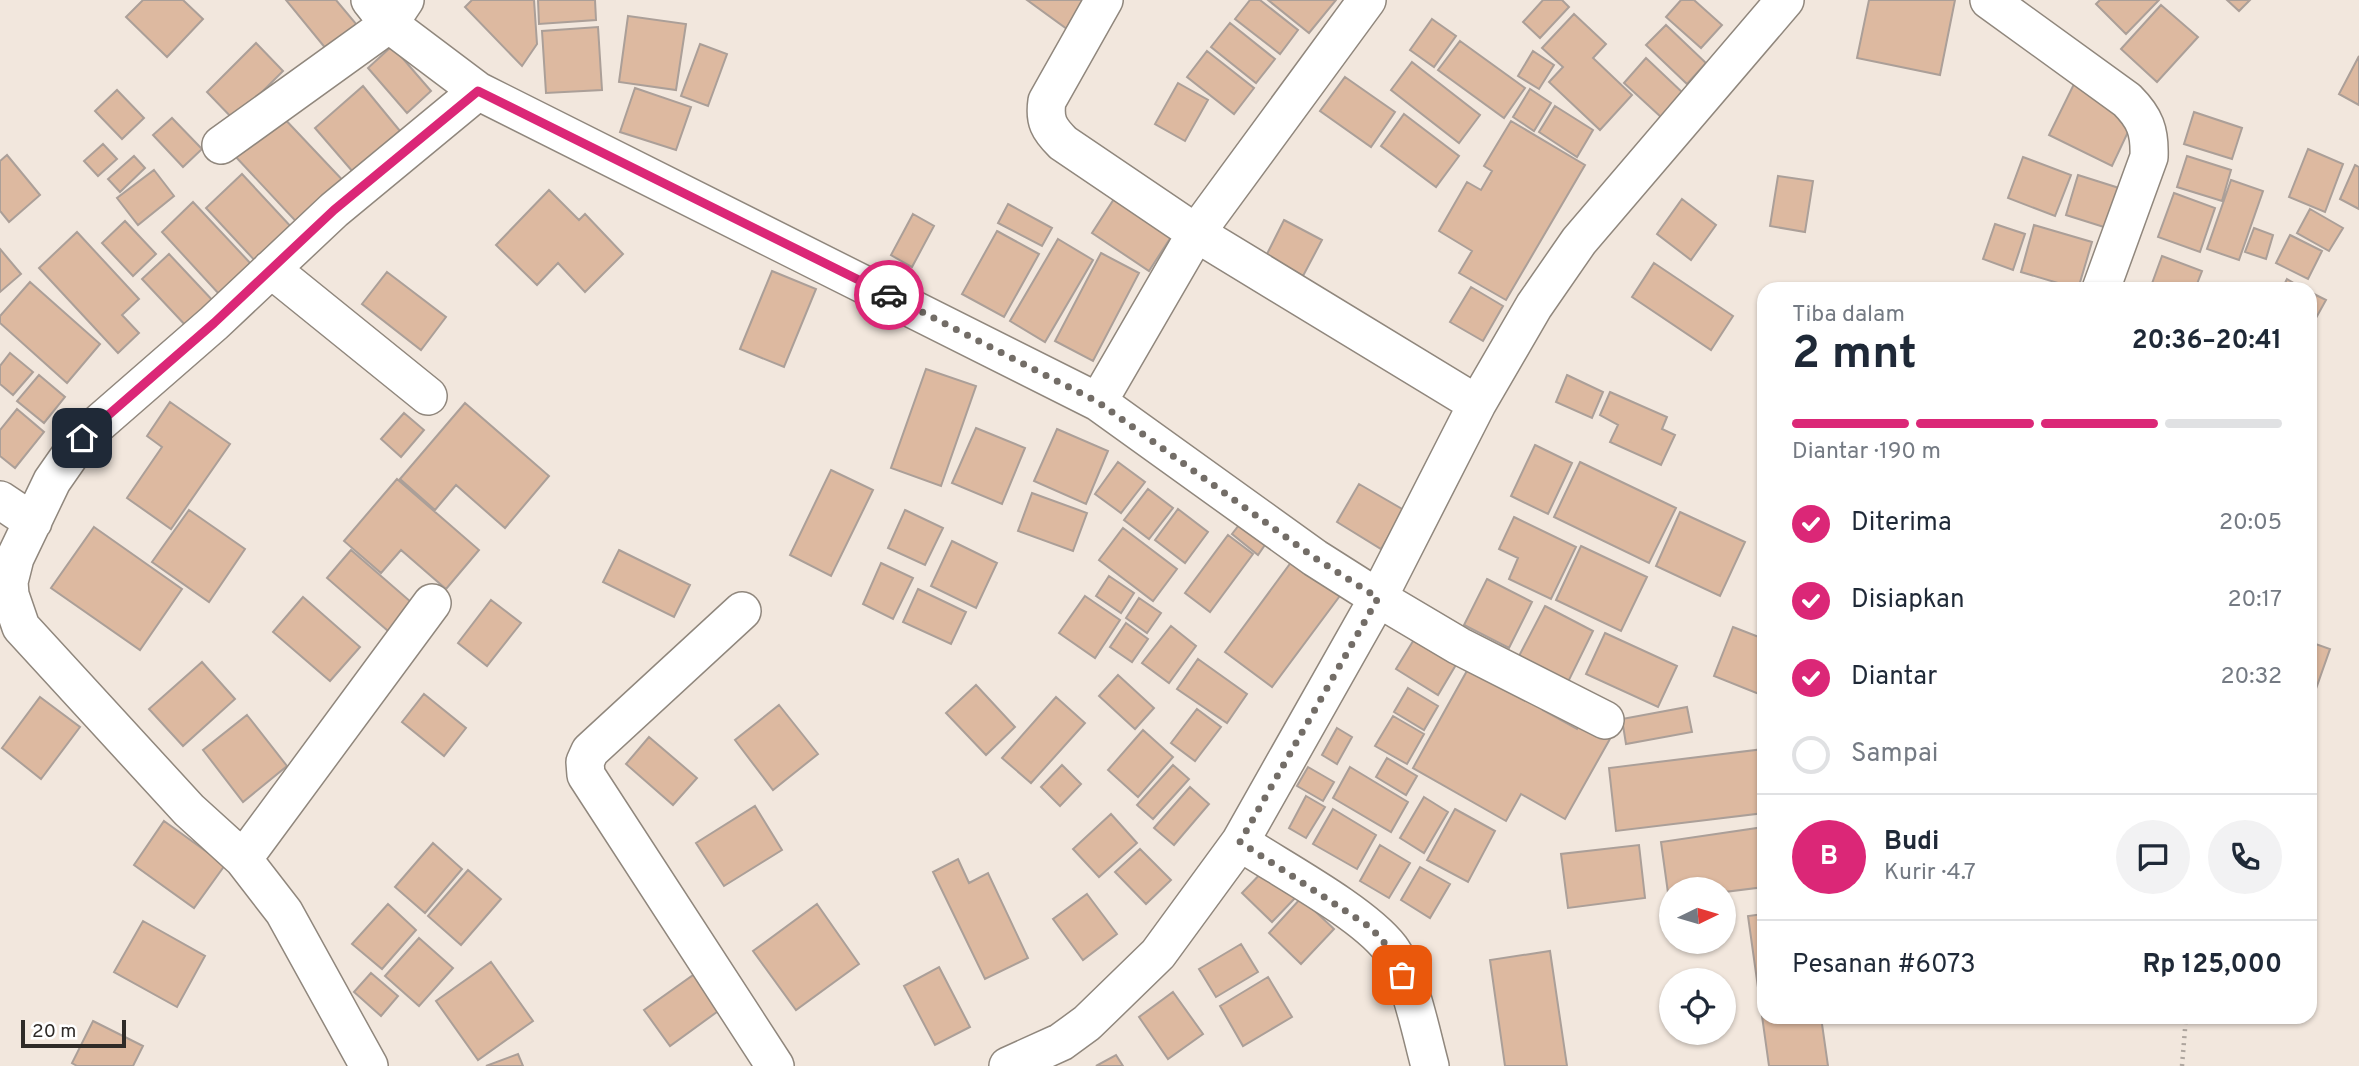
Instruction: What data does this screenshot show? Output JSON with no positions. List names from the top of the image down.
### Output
{
  "scale_bar": "20 m",
  "north": "right",
  "page": {
    "heading": ["2 mnt", "Tiba dalam", "20:36–20:41"],
    "panel": [
      "Budi",
      "Kurir · 4.7",
      "Pesanan #6073",
      "Rp 125,000"
    ],
    "bar": "Diantar · 190 m",
    "list": [
      ["Diterima", "20:05"],
      ["Disiapkan", "20:17"],
      ["Diantar", "20:32"],
      "Sampai"
    ],
    "round": "B",
    "scale": "20 m"
  }
}
